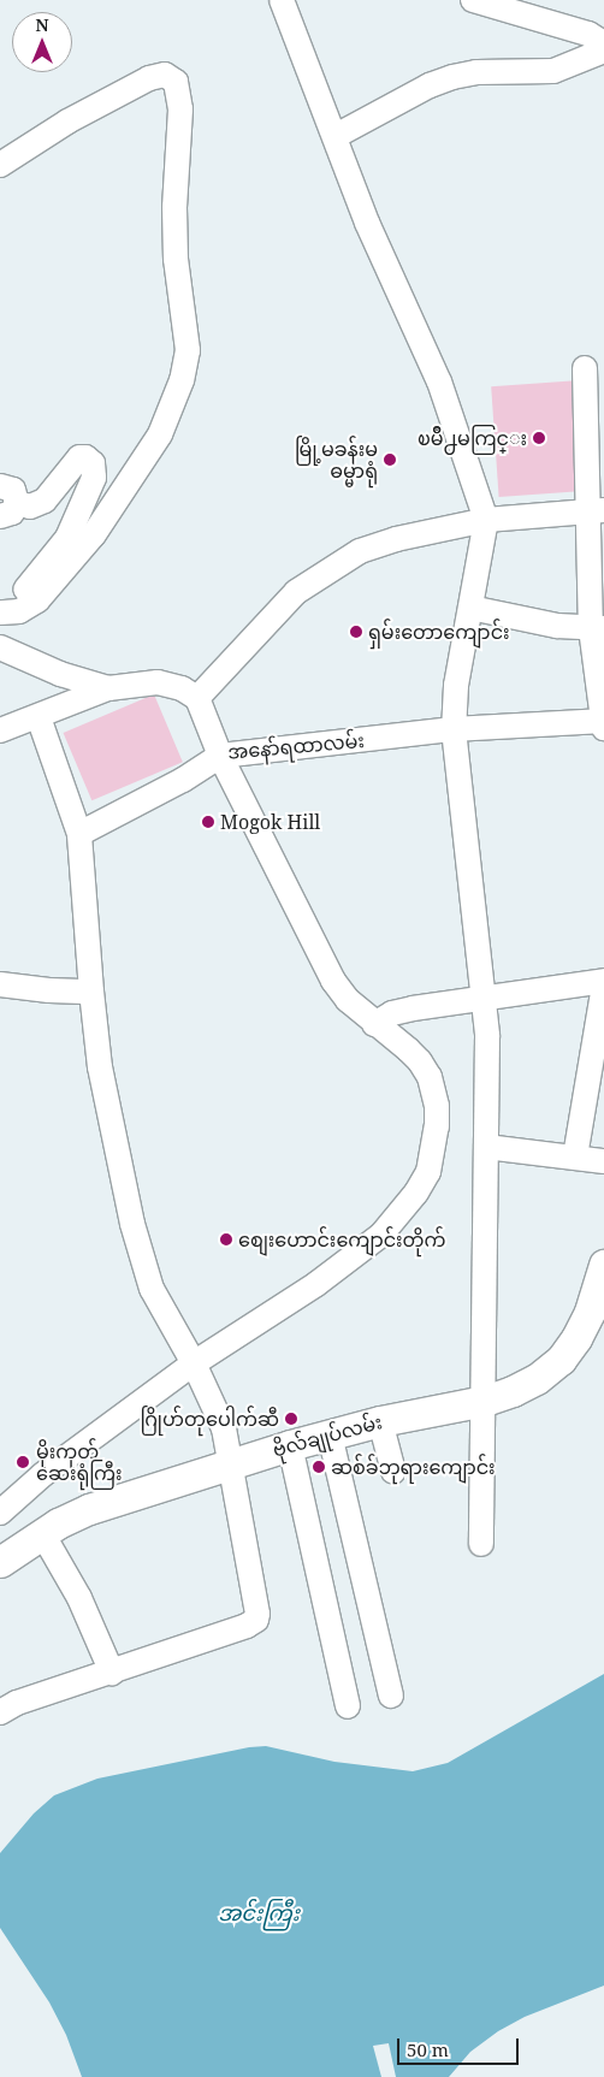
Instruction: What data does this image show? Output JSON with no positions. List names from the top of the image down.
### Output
{
  "streets": {
    "main road": ["ဗိုလ်‌ချုပ်‌လမ်း"],
    "street": ["အ‌နော်‌ရထာလမ်း"]
  },
  "water": ["အင်းကြီး"],
  "places": [
    "ၿမိဳ႕မကြင္း",
    "မြို့မခန်းမ ဓမ္မာရုံ",
    "ရှမ်းတောကျောင်း",
    "Mogok Hill",
    "စျေးဟောင်းကျောင်းတိုက်",
    "ဂြိုဟ်တုပေါက်ဆီ",
    "မိုးကုတ်‌ ‌ဆေးရုံကြီး",
    "ဆစ်ခ်ဘုရားကျောင်း"
  ],
  "scale_bar": "50 m",
  "north": "top"
}
